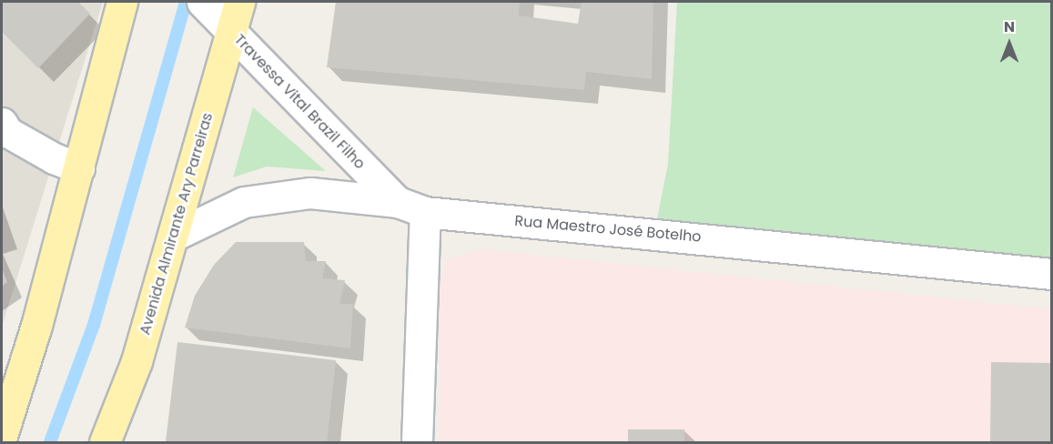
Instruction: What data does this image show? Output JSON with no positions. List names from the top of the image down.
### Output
{
  "streets": {
    "main road": ["Avenida Almirante Ary Parreiras"],
    "street": ["Travessa Vital Brazil Filho", "Rua Maestro José Botelho"]
  },
  "crossings": [
    ["Travessa Vital Brazil Filho", "Avenida Almirante Ary Parreiras"],
    ["Travessa Vital Brazil Filho", "Rua Maestro José Botelho"],
    ["Avenida Almirante Ary Parreiras", "Rua Maestro José Botelho"]
  ],
  "north": "top"
}
